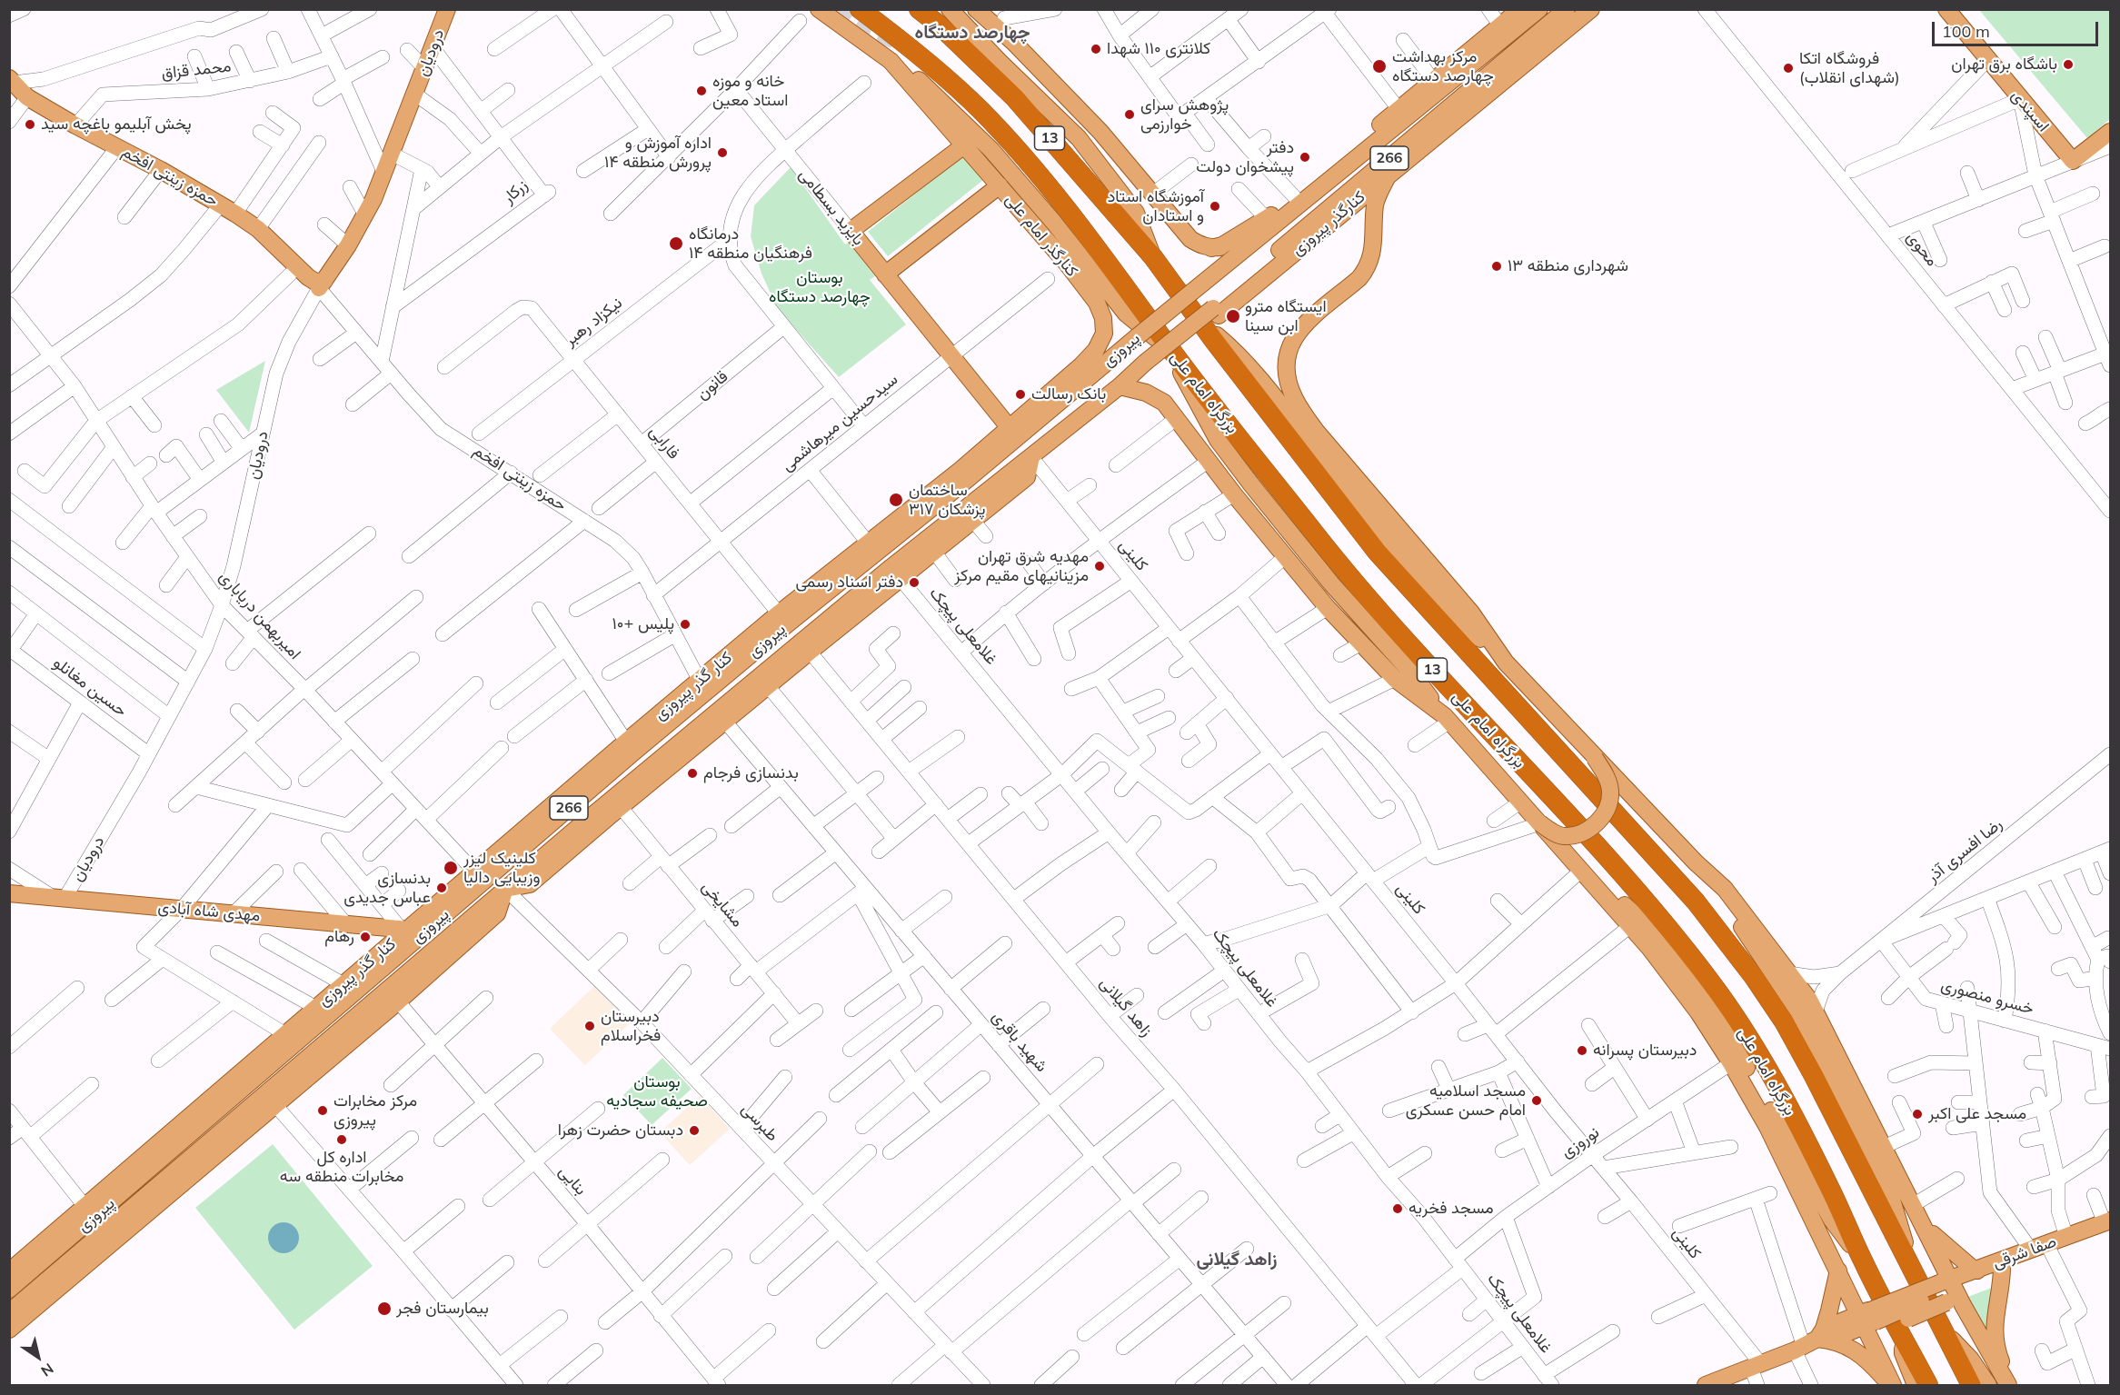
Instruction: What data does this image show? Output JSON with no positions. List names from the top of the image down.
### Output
{
  "streets": {
    "highway": ["13", "بزرگراه امام علی"],
    "main road": [
      "درودیان",
      "اسپندی",
      "266",
      "حمزه زینتی افخم",
      "بایزید بسطامی",
      "کنارگذر پیروزی",
      "کنارگذر امام علی",
      "پیروزی",
      "کنار گذر پیروزی",
      "مهدی شاه آبادی",
      "صفا شرقی"
    ],
    "street": [
      "محمد قزاق",
      "زرکار",
      "محوی",
      "نیکزاد رهبر",
      "قانون",
      "سیدحسین میرهاشمی",
      "فارابی",
      "کلینی",
      "امیربهمن دریاباری",
      "غلامعلی پیچک",
      "حسین مغانلو",
      "رضا افسری آذر",
      "مشایخی",
      "خسرو منصوری",
      "زاهد گیلانی",
      "شهید باقری",
      "طبرسی",
      "نوروزی",
      "بنایی"
    ]
  },
  "crossings": [
    ["درودیان", "حمزه زینتی افخم"],
    ["درودیان", "زرکار"],
    ["درودیان", "امیربهمن دریاباری"],
    ["درودیان", "حسین مغانلو"],
    ["درودیان", "مهدی شاه آبادی"],
    ["محمد قزاق", "حمزه زینتی افخم"],
    ["13", "کنارگذر پیروزی"],
    ["13", "پیروزی"],
    ["266", "پیروزی"],
    ["حمزه زینتی افخم", "سیدحسین میرهاشمی"],
    ["حمزه زینتی افخم", "کنار گذر پیروزی"],
    ["بایزید بسطامی", "کنارگذر امام علی"],
    ["بایزید بسطامی", "سیدحسین میرهاشمی"],
    ["کنارگذر پیروزی", "پیروزی"],
    ["کنارگذر امام علی", "پیروزی"],
    ["کنارگذر امام علی", "کنار گذر پیروزی"],
    ["نیکزاد رهبر", "فارابی"],
    ["پیروزی", "بزرگراه امام علی"],
    ["پیروزی", "کلینی"],
    ["پیروزی", "غلامعلی پیچک"],
    ["پیروزی", "کنار گذر پیروزی"],
    ["پیروزی", "مشایخی"],
    ["پیروزی", "زاهد گیلانی"],
    ["پیروزی", "شهید باقری"],
    ["پیروزی", "طبرسی"],
    ["پیروزی", "بنایی"],
    ["قانون", "فارابی"],
    ["سیدحسین میرهاشمی", "فارابی"],
    ["فارابی", "کنار گذر پیروزی"],
    ["کلینی", "نوروزی"],
    ["امیربهمن دریاباری", "کنار گذر پیروزی"],
    ["غلامعلی پیچک", "نوروزی"],
    ["کنار گذر پیروزی", "مهدی شاه آبادی"],
    ["رضا افسری آذر", "خسرو منصوری"],
    ["زاهد گیلانی", "نوروزی"]
  ],
  "districts": ["چهارصد دستگاه", "زاهد گیلانی"],
  "parks": ["بوستان چهارصد دستگاه", "بوستان صحیفه سجادیه"],
  "places": [
    "کلانتری ۱۱۰ شهدا",
    "باشگاه برق تهران",
    "مرکز بهداشت چهارصد دستگاه",
    "فروشگاه اتکا (شهدای انقلاب)",
    "خانه و موزه استاد معین",
    "پژوهش سرای خوارزمی",
    "پخش آبلیمو باغچه سید",
    "اداره آموزش و پرورش منطقه ۱۴",
    "دفتر پیشخوان دولت",
    "آموزشگاه استاد و استادان",
    "درمانگاه فرهنگیان منطقه ۱۴",
    "شهرداری منطقه ۱۳",
    "ایستگاه مترو ابن سینا",
    "بانک رسالت",
    "ساختمان پزشکان ۳۱۷",
    "مهدیه شرق تهران مزینانیهای مقیم مرکز",
    "دفتر اسناد رسمی",
    "پلیس +۱۰",
    "بدنسازی فرجام",
    "کلینیک لیزر وزیبایی دالیا",
    "بدنسازی عباس جدیدی",
    "رهام",
    "دبیرستان فخراسلام",
    "دبیرستان پسرانه",
    "مسجد اسلامیه امام حسن عسکری",
    "مرکز مخابرات پیروزی",
    "مسجد علی اکبر",
    "دبستان حضرت زهرا",
    "اداره کل مخابرات منطقه سه",
    "مسجد فخریه",
    "بیمارستان فجر"
  ],
  "scale_bar": "100 m",
  "north": "bottom right"
}
